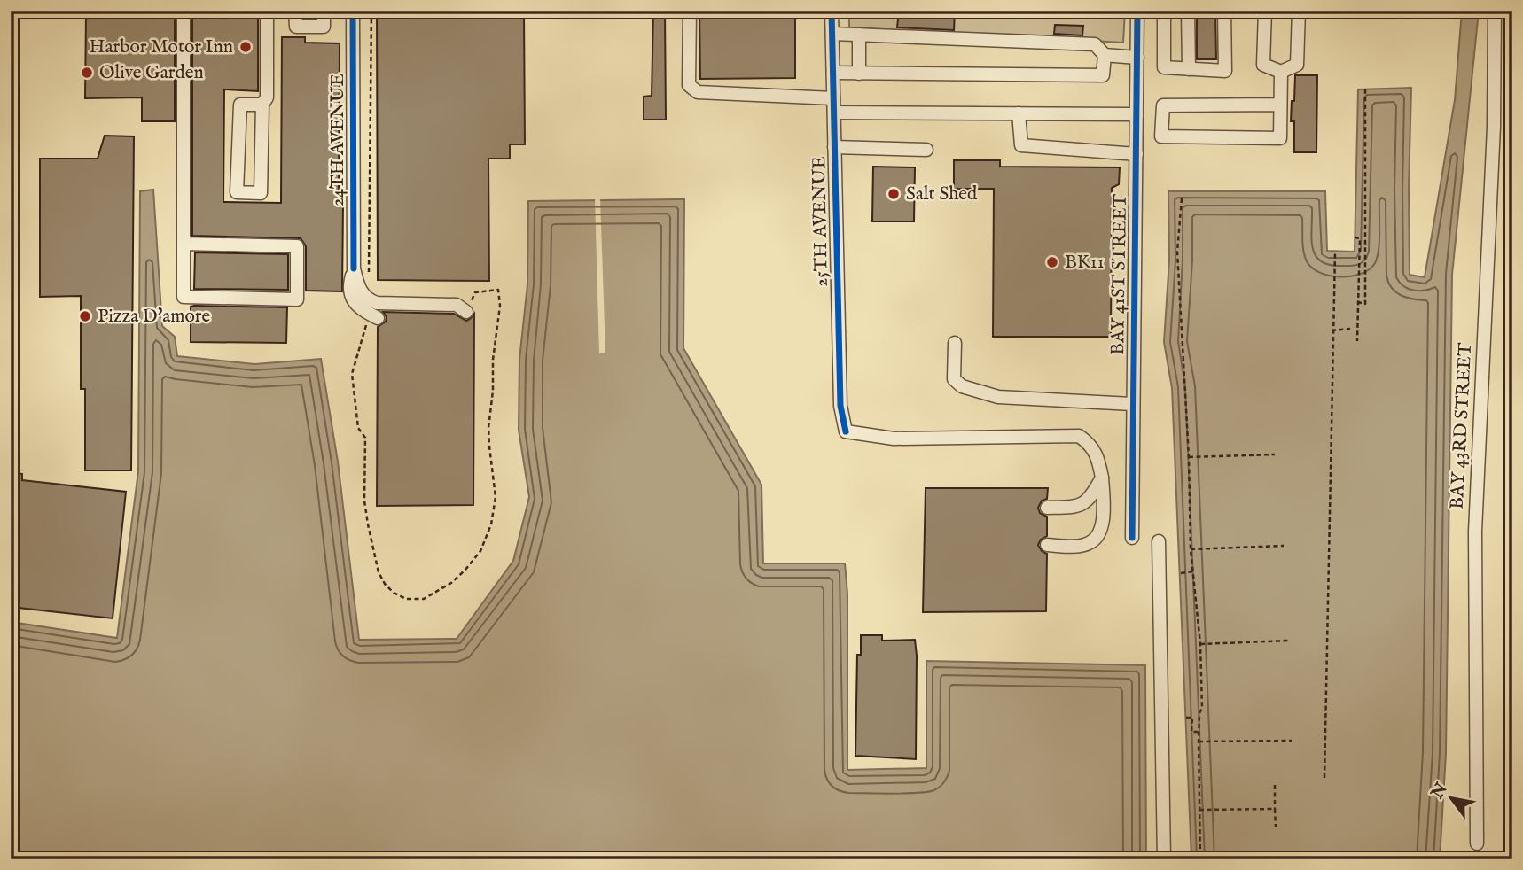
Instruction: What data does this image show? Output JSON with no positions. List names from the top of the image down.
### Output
{
  "streets": {
    "street": [
      "24TH AVENUE",
      "25TH AVENUE",
      "BAY 41ST STREET",
      "BAY 43RD STREET"
    ]
  },
  "places": [
    "Harbor Motor Inn",
    "Olive Garden",
    "Salt Shed",
    "BK11",
    "Pizza D'amore"
  ],
  "north": "top left"
}
